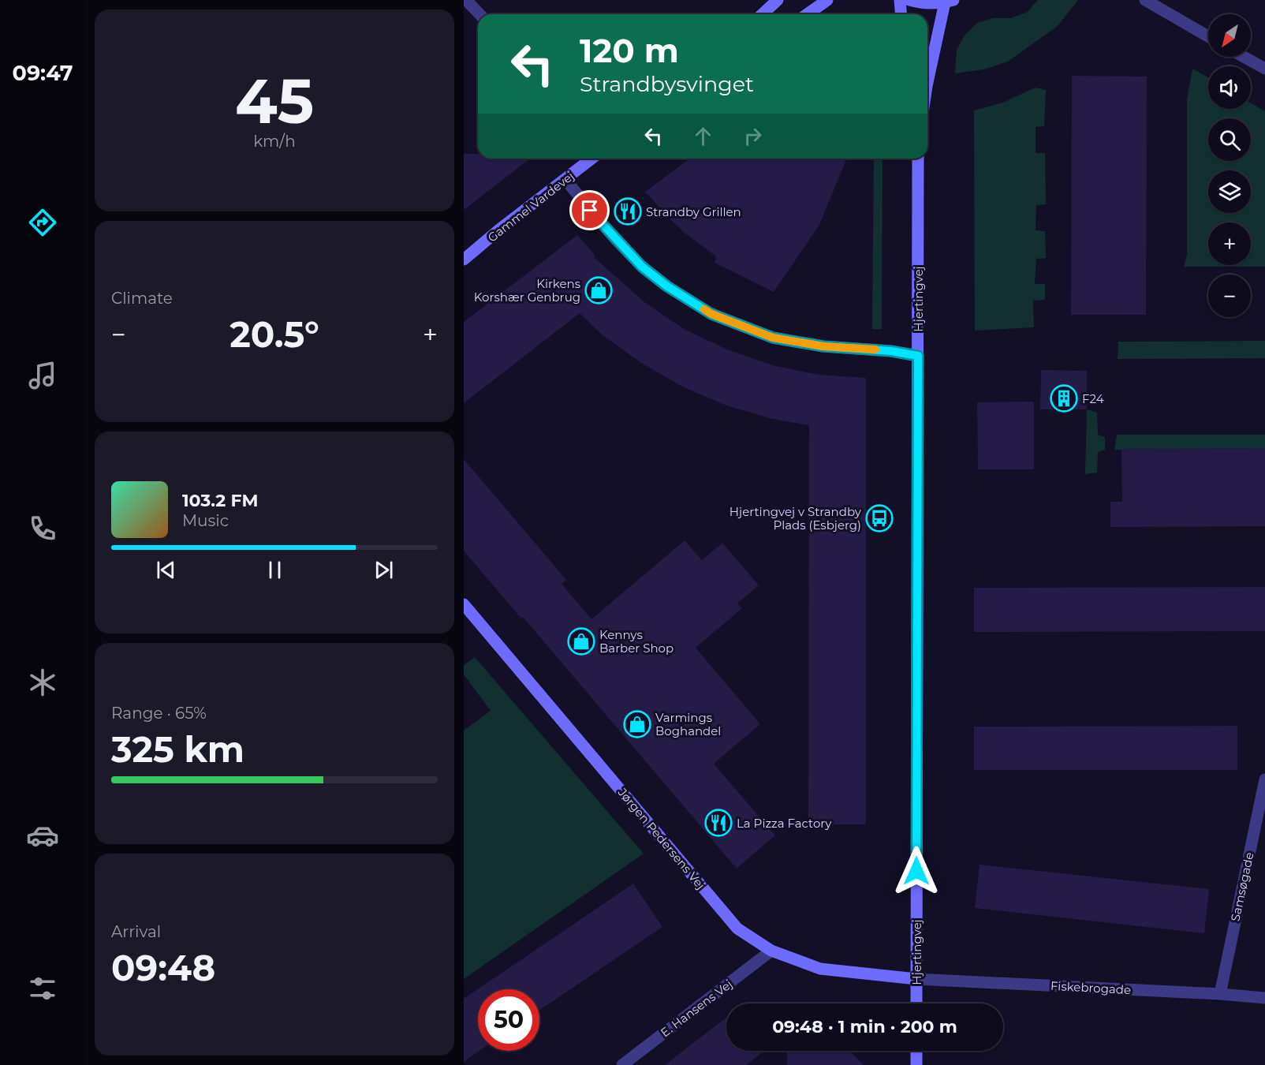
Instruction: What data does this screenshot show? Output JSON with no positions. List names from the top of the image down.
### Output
{
  "streets": {
    "main road": ["Gammel Vardevej", "Hjertingvej", "Jørgen Pedersens Vej"],
    "street": ["Samsøgade", "Fiskebrogade", "E. Hansens Vej"]
  },
  "crossings": [
    ["Hjertingvej", "Jørgen Pedersens Vej"],
    ["Hjertingvej", "Fiskebrogade"],
    ["Jørgen Pedersens Vej", "Fiskebrogade"],
    ["Jørgen Pedersens Vej", "E. Hansens Vej"],
    ["Samsøgade", "Fiskebrogade"]
  ],
  "places": {
    "restaurant": ["Strandby Grillen", "La Pizza Factory"],
    "shop": ["Kirkens Korshær Genbrug", "Kennys Barber Shop", "Varmings Boghandel"],
    "building": ["F24"],
    "bus stop": ["Hjertingvej v Strandby Plads (Esbjerg)"]
  },
  "north": "bottom left",
  "page": {
    "tabs": "09:47",
    "tile": [
      ["45", "km/h"],
      "Climate",
      ["Range · 65%", "325 km"],
      ["Arrival", "09:48"]
    ],
    "map_buttons": ["+", "−"],
    "turn": ["120 m", "Strandbysvinget"],
    "heat": ["−", "20.5°", "+"],
    "song": ["103.2 FM", "Music"],
    "limit": "50",
    "trip": "09:48 · 1 min · 200 m"
  }
}
